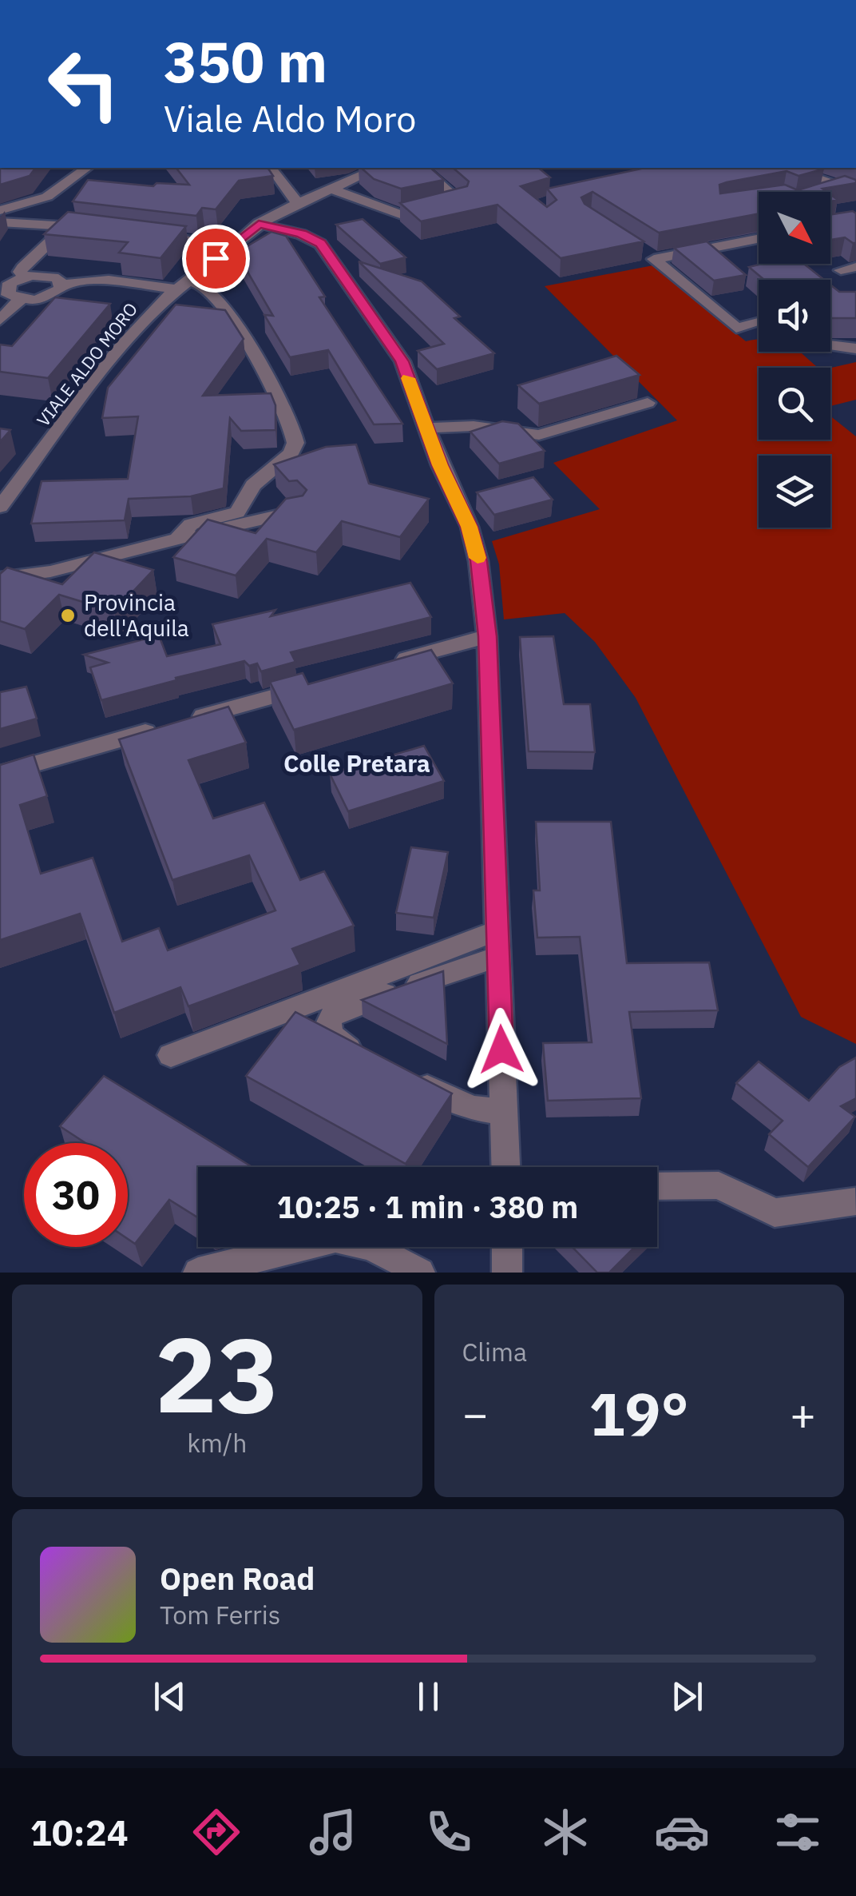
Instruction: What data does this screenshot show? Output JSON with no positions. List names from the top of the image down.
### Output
{
  "streets": {
    "street": ["VIALE ALDO MORO"]
  },
  "districts": ["Colle Pretara"],
  "places": ["Provincia dell'Aquila"],
  "north": "bottom right",
  "page": {
    "turn": ["350 m", "Viale Aldo Moro"],
    "limit": "30",
    "trip": "10:25 · 1 min · 380 m",
    "tile": [
      ["23", "km/h"],
      "Clima"
    ],
    "heat": ["−", "19°", "+"],
    "song": ["Open Road", "Tom Ferris"],
    "tabs": "10:24"
  }
}
